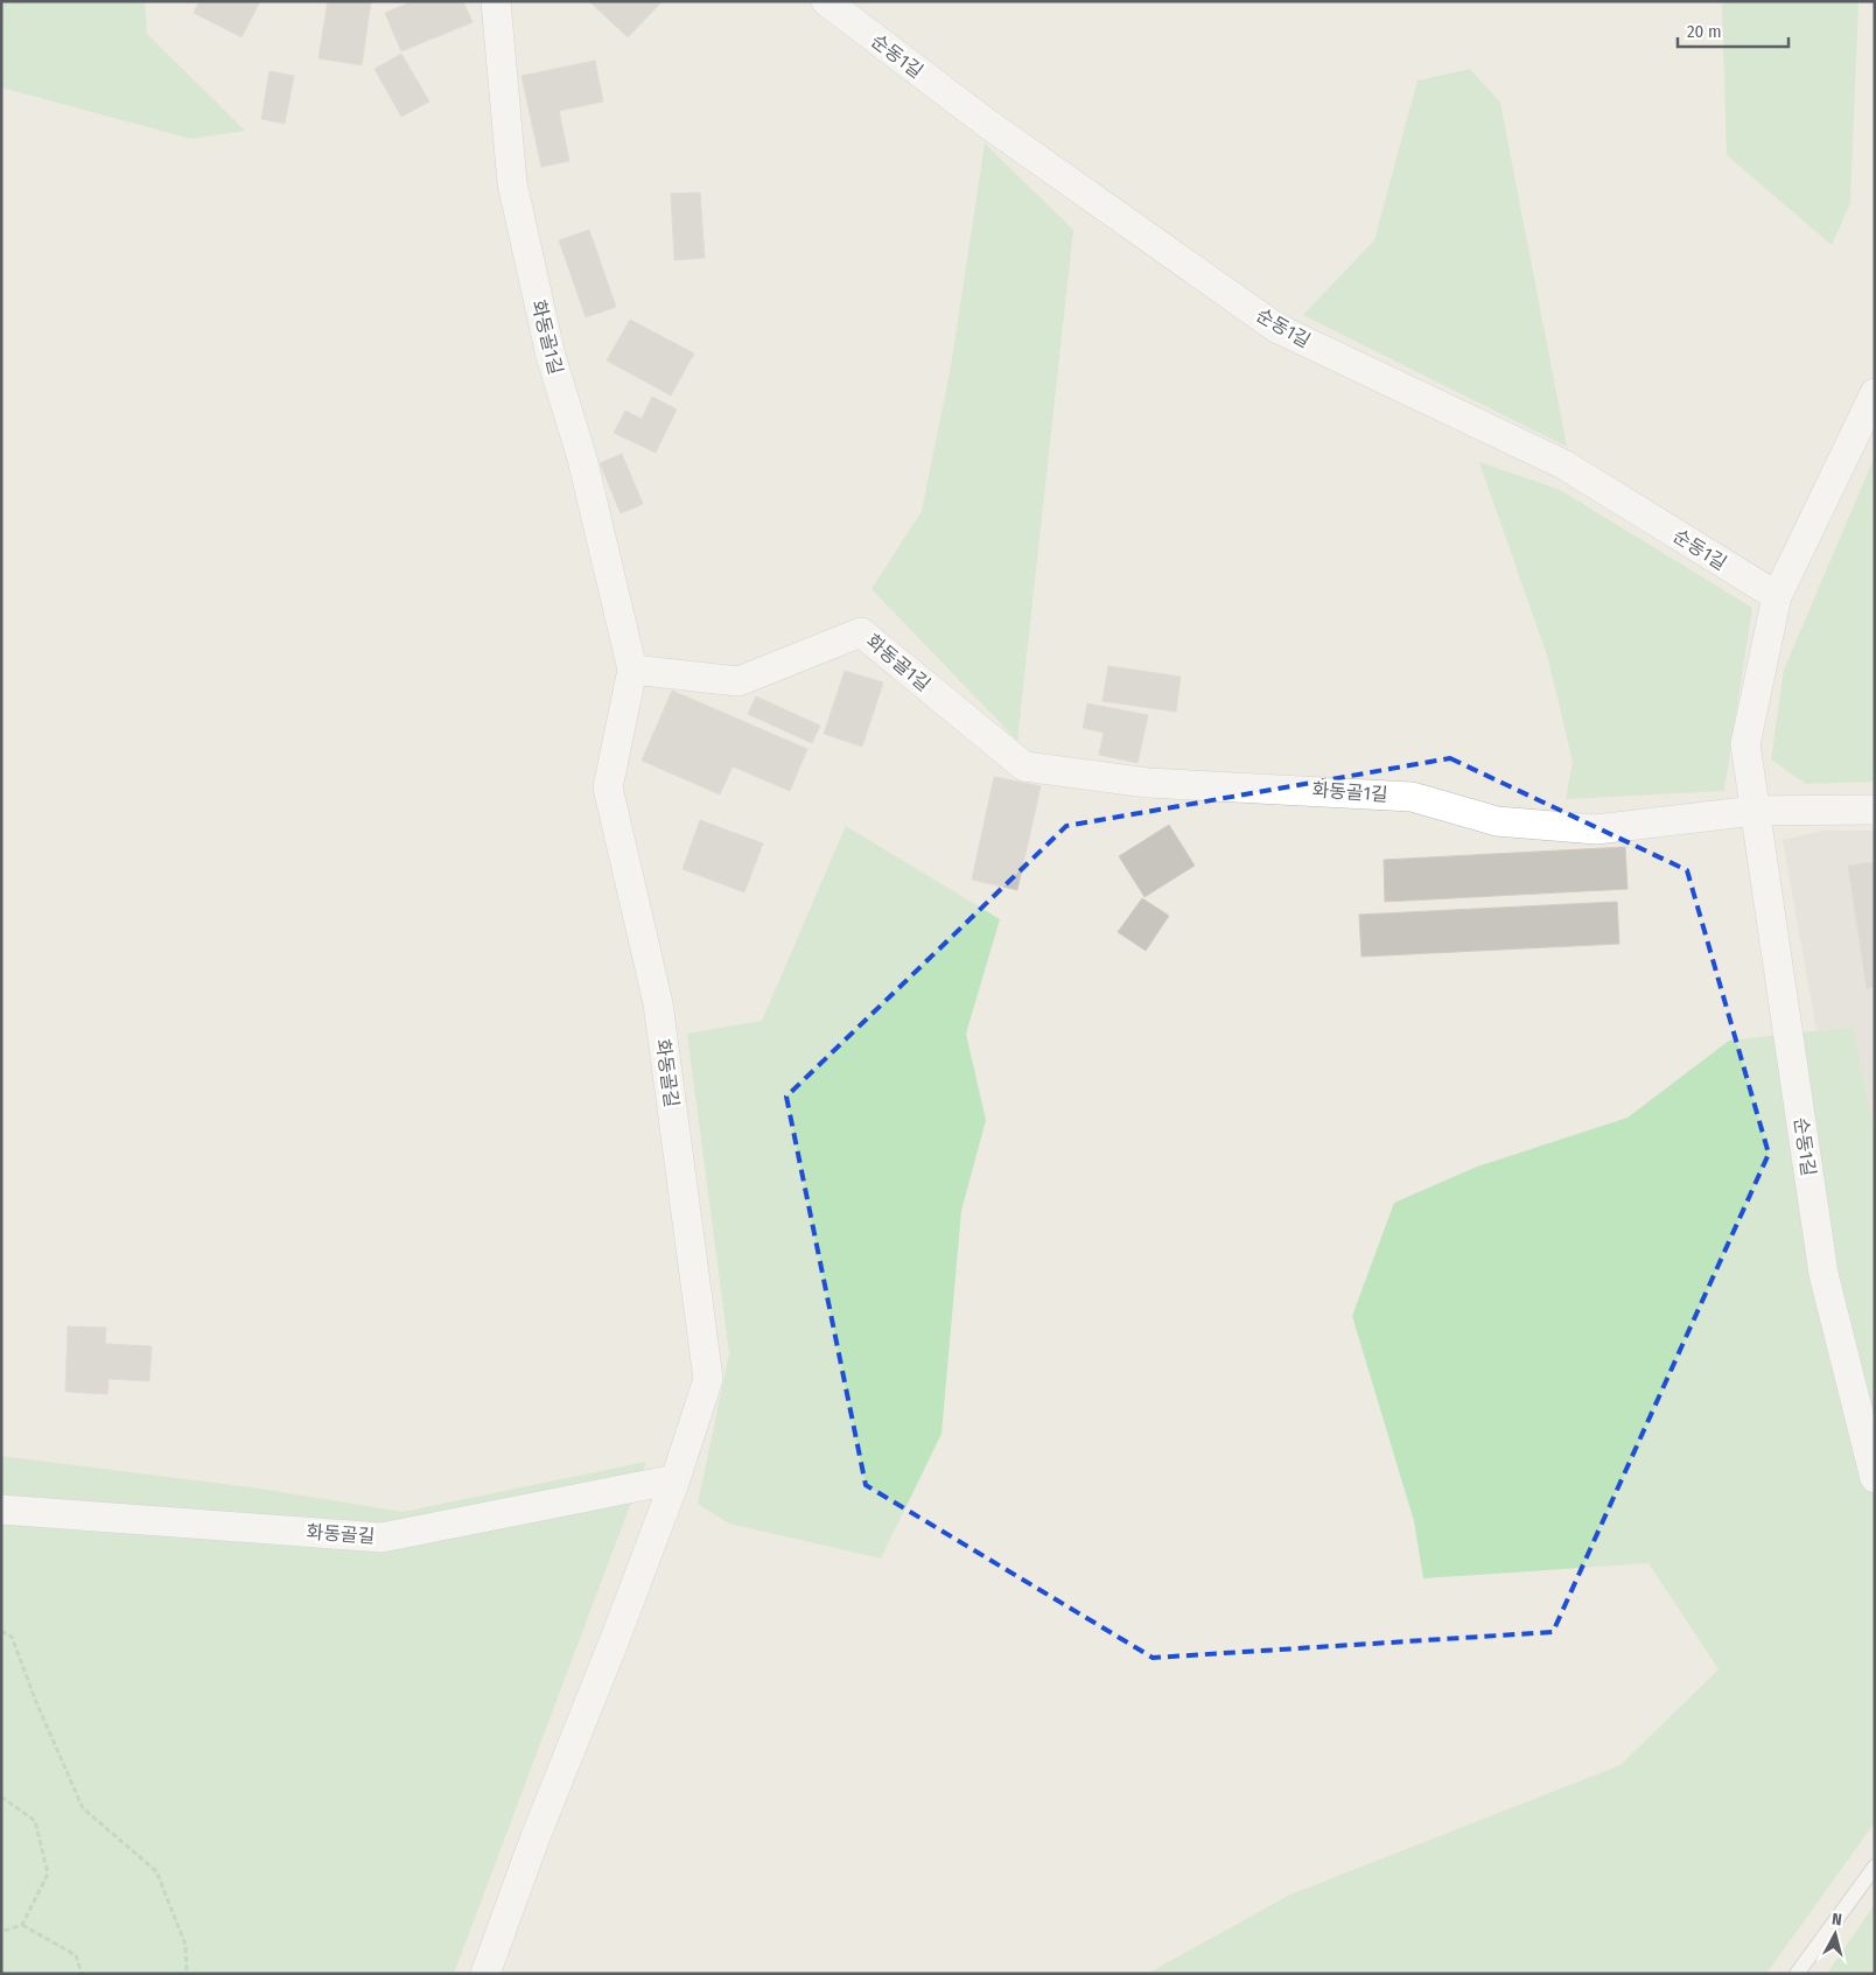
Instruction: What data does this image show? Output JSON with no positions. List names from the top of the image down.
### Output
{
  "streets": {
    "street": ["순동1길", "화동골1길", "화동골길"]
  },
  "crossings": [
    ["순동1길", "화동골1길"],
    ["화동골1길", "화동골길"]
  ],
  "scale_bar": "20 m",
  "north": "top"
}
